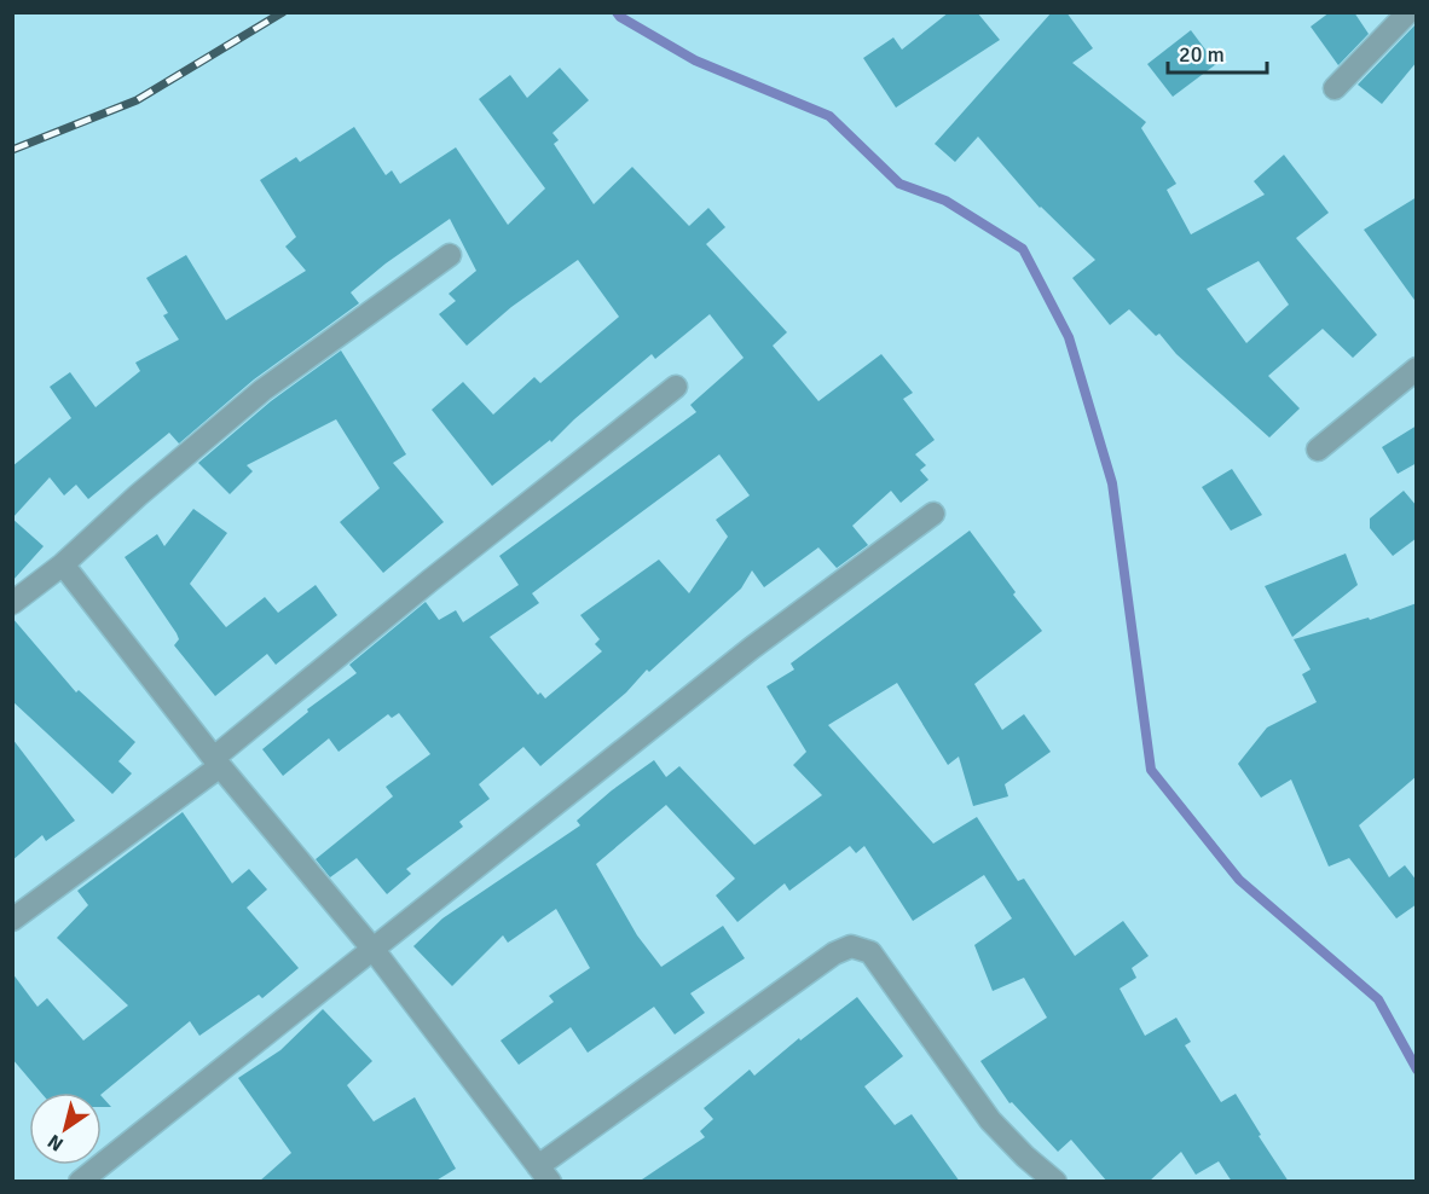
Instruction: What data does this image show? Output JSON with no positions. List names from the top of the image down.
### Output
{
  "scale_bar": "20 m",
  "north": "bottom left"
}
